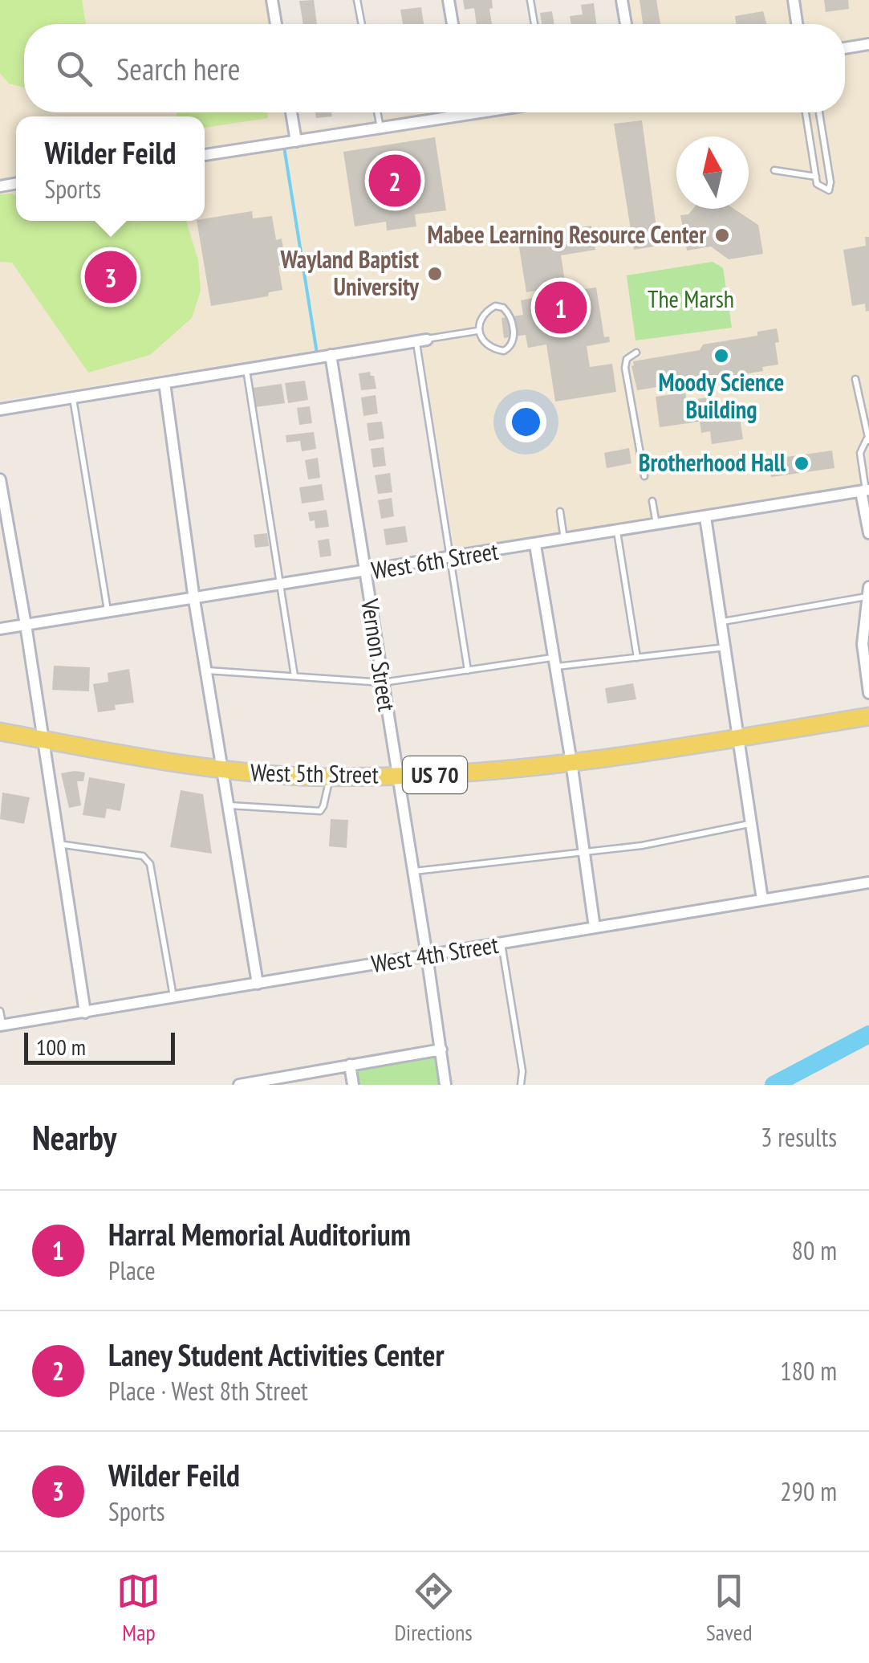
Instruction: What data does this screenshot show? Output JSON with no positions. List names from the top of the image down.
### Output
{
  "streets": {
    "main road": ["West 5th Street", "US 70"],
    "street": ["West 6th Street", "Vernon Street", "West 4th Street"]
  },
  "crossings": [
    ["West 6th Street", "Vernon Street"],
    ["Vernon Street", "West 5th Street"],
    ["Vernon Street", "West 4th Street"]
  ],
  "parks": ["The Marsh"],
  "places": [
    "Mabee Learning Resource Center",
    "Wayland Baptist University",
    "Moody Science Building",
    "Brotherhood Hall"
  ],
  "scale_bar": "100 m",
  "north": "top",
  "page": {
    "search": "Search here",
    "popup": ["Wilder Feild", "Sports"],
    "pins": ["2", "3", "1"],
    "scale": "100 m",
    "heading": ["Nearby", "3 results"],
    "list": [
      {
        "mark": "1",
        "name": "Harral Memorial Auditorium",
        "note": "Place",
        "value": "80 m"
      },
      {
        "mark": "2",
        "name": "Laney Student Activities Center",
        "note": "Place · West 8th Street",
        "value": "180 m"
      },
      {
        "mark": "3",
        "name": "Wilder Feild",
        "note": "Sports",
        "value": "290 m"
      }
    ],
    "nav": ["Map", "Directions", "Saved"]
  }
}
